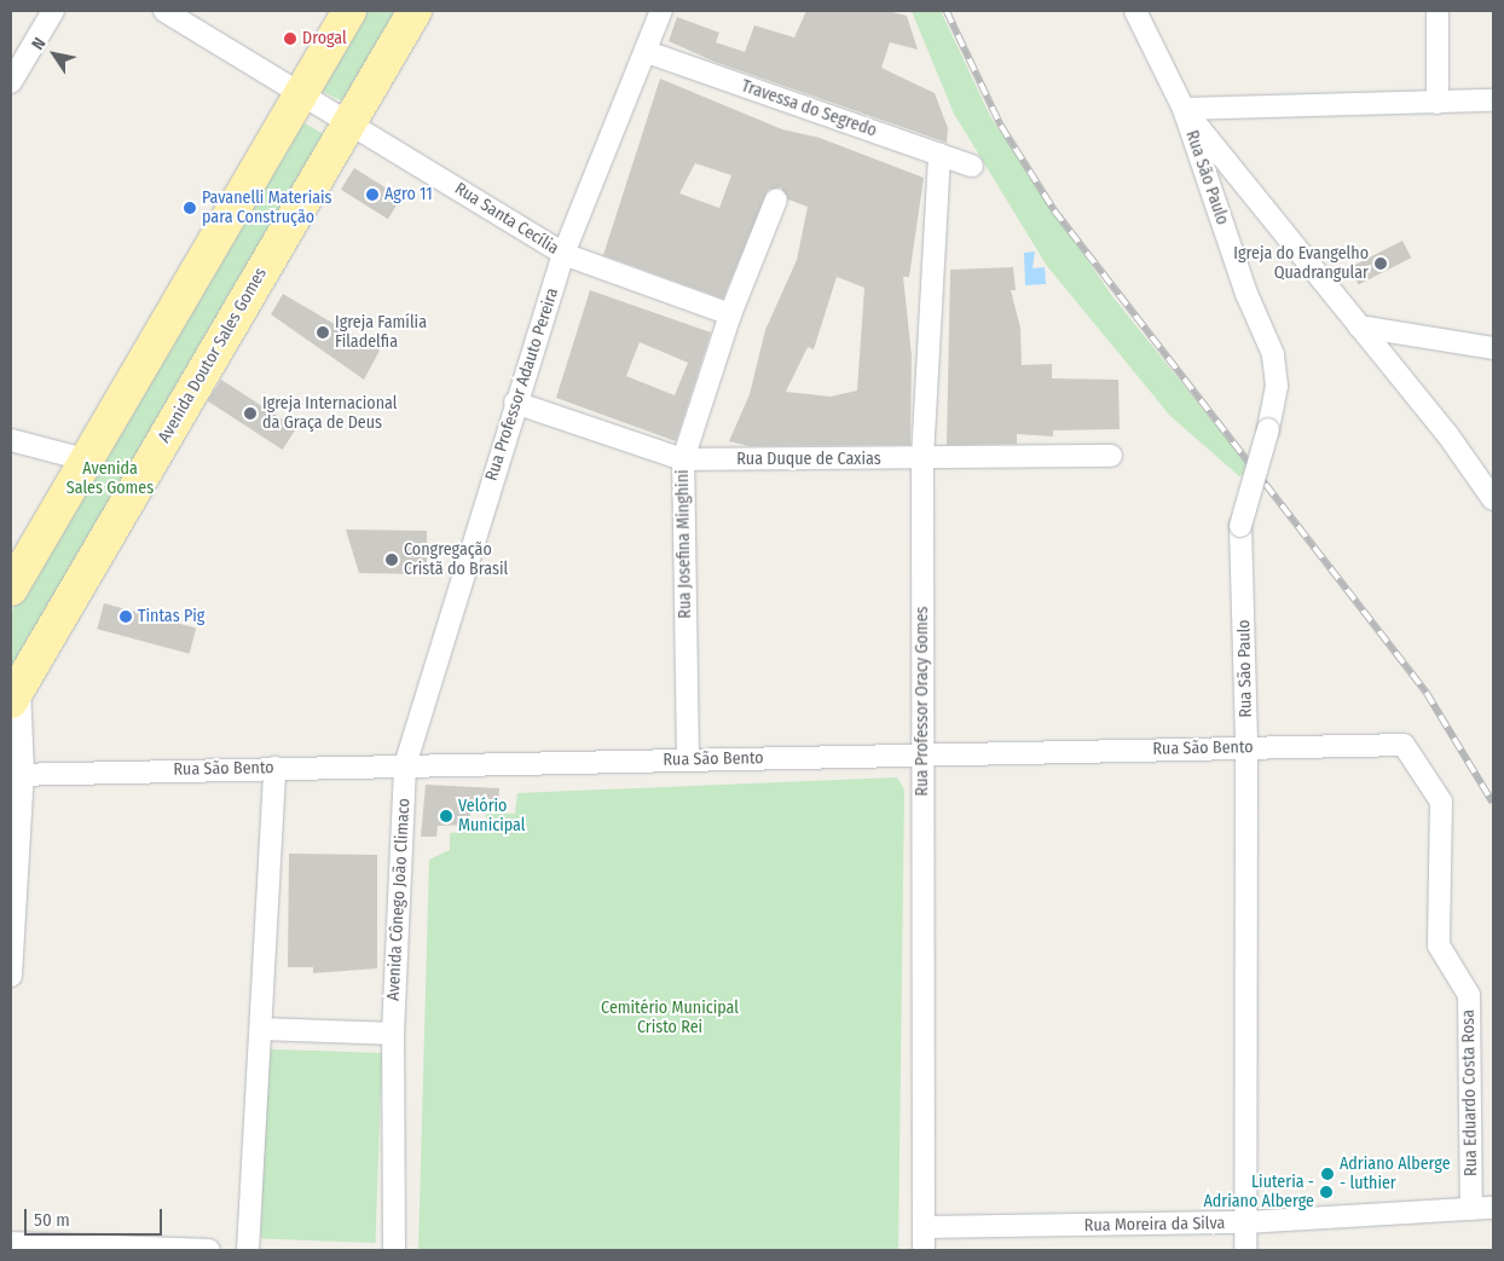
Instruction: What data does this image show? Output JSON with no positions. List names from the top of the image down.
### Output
{
  "streets": {
    "main road": ["Avenida Doutor Sales Gomes"],
    "street": [
      "Travessa do Segredo",
      "Rua São Paulo",
      "Rua Santa Cecília",
      "Rua Professor Adauto Pereira",
      "Rua Duque de Caxias",
      "Rua Josefina Minghini",
      "Rua Professor Oracy Gomes",
      "Rua São Bento",
      "Avenida Cônego João Climaco",
      "Rua Eduardo Costa Rosa",
      "Rua Moreira da Silva"
    ]
  },
  "crossings": [
    ["Travessa do Segredo", "Rua Professor Adauto Pereira"],
    ["Travessa do Segredo", "Rua Professor Oracy Gomes"],
    ["Rua São Paulo", "Rua São Bento"],
    ["Rua São Paulo", "Rua Moreira da Silva"],
    ["Rua Santa Cecília", "Avenida Doutor Sales Gomes"],
    ["Rua Santa Cecília", "Rua Professor Adauto Pereira"],
    ["Rua Santa Cecília", "Rua Josefina Minghini"],
    ["Rua Professor Adauto Pereira", "Rua Duque de Caxias"],
    ["Rua Professor Adauto Pereira", "Rua São Bento"],
    ["Rua Professor Adauto Pereira", "Avenida Cônego João Climaco"],
    ["Rua Duque de Caxias", "Rua Josefina Minghini"],
    ["Rua Duque de Caxias", "Rua Professor Oracy Gomes"],
    ["Rua Josefina Minghini", "Rua São Bento"],
    ["Rua Professor Oracy Gomes", "Rua São Bento"],
    ["Rua Professor Oracy Gomes", "Rua Moreira da Silva"],
    ["Rua São Bento", "Avenida Cônego João Climaco"],
    ["Rua São Bento", "Rua Eduardo Costa Rosa"],
    ["Rua Eduardo Costa Rosa", "Rua Moreira da Silva"]
  ],
  "parks": ["Avenida Sales Gomes", "Cemitério Municipal Cristo Rei"],
  "places": [
    "Drogal",
    "Agro 11",
    "Pavanelli Materiais para Construção",
    "Igreja do Evangelho Quadrangular",
    "Igreja Família Filadelfia",
    "Igreja Internacional da Graça de Deus",
    "Congregação Cristã do Brasil",
    "Tintas Pig",
    "Velório Municipal",
    "Adriano Alberge - luthier",
    "Liuteria - Adriano Alberge"
  ],
  "scale_bar": "50 m",
  "north": "top left"
}
